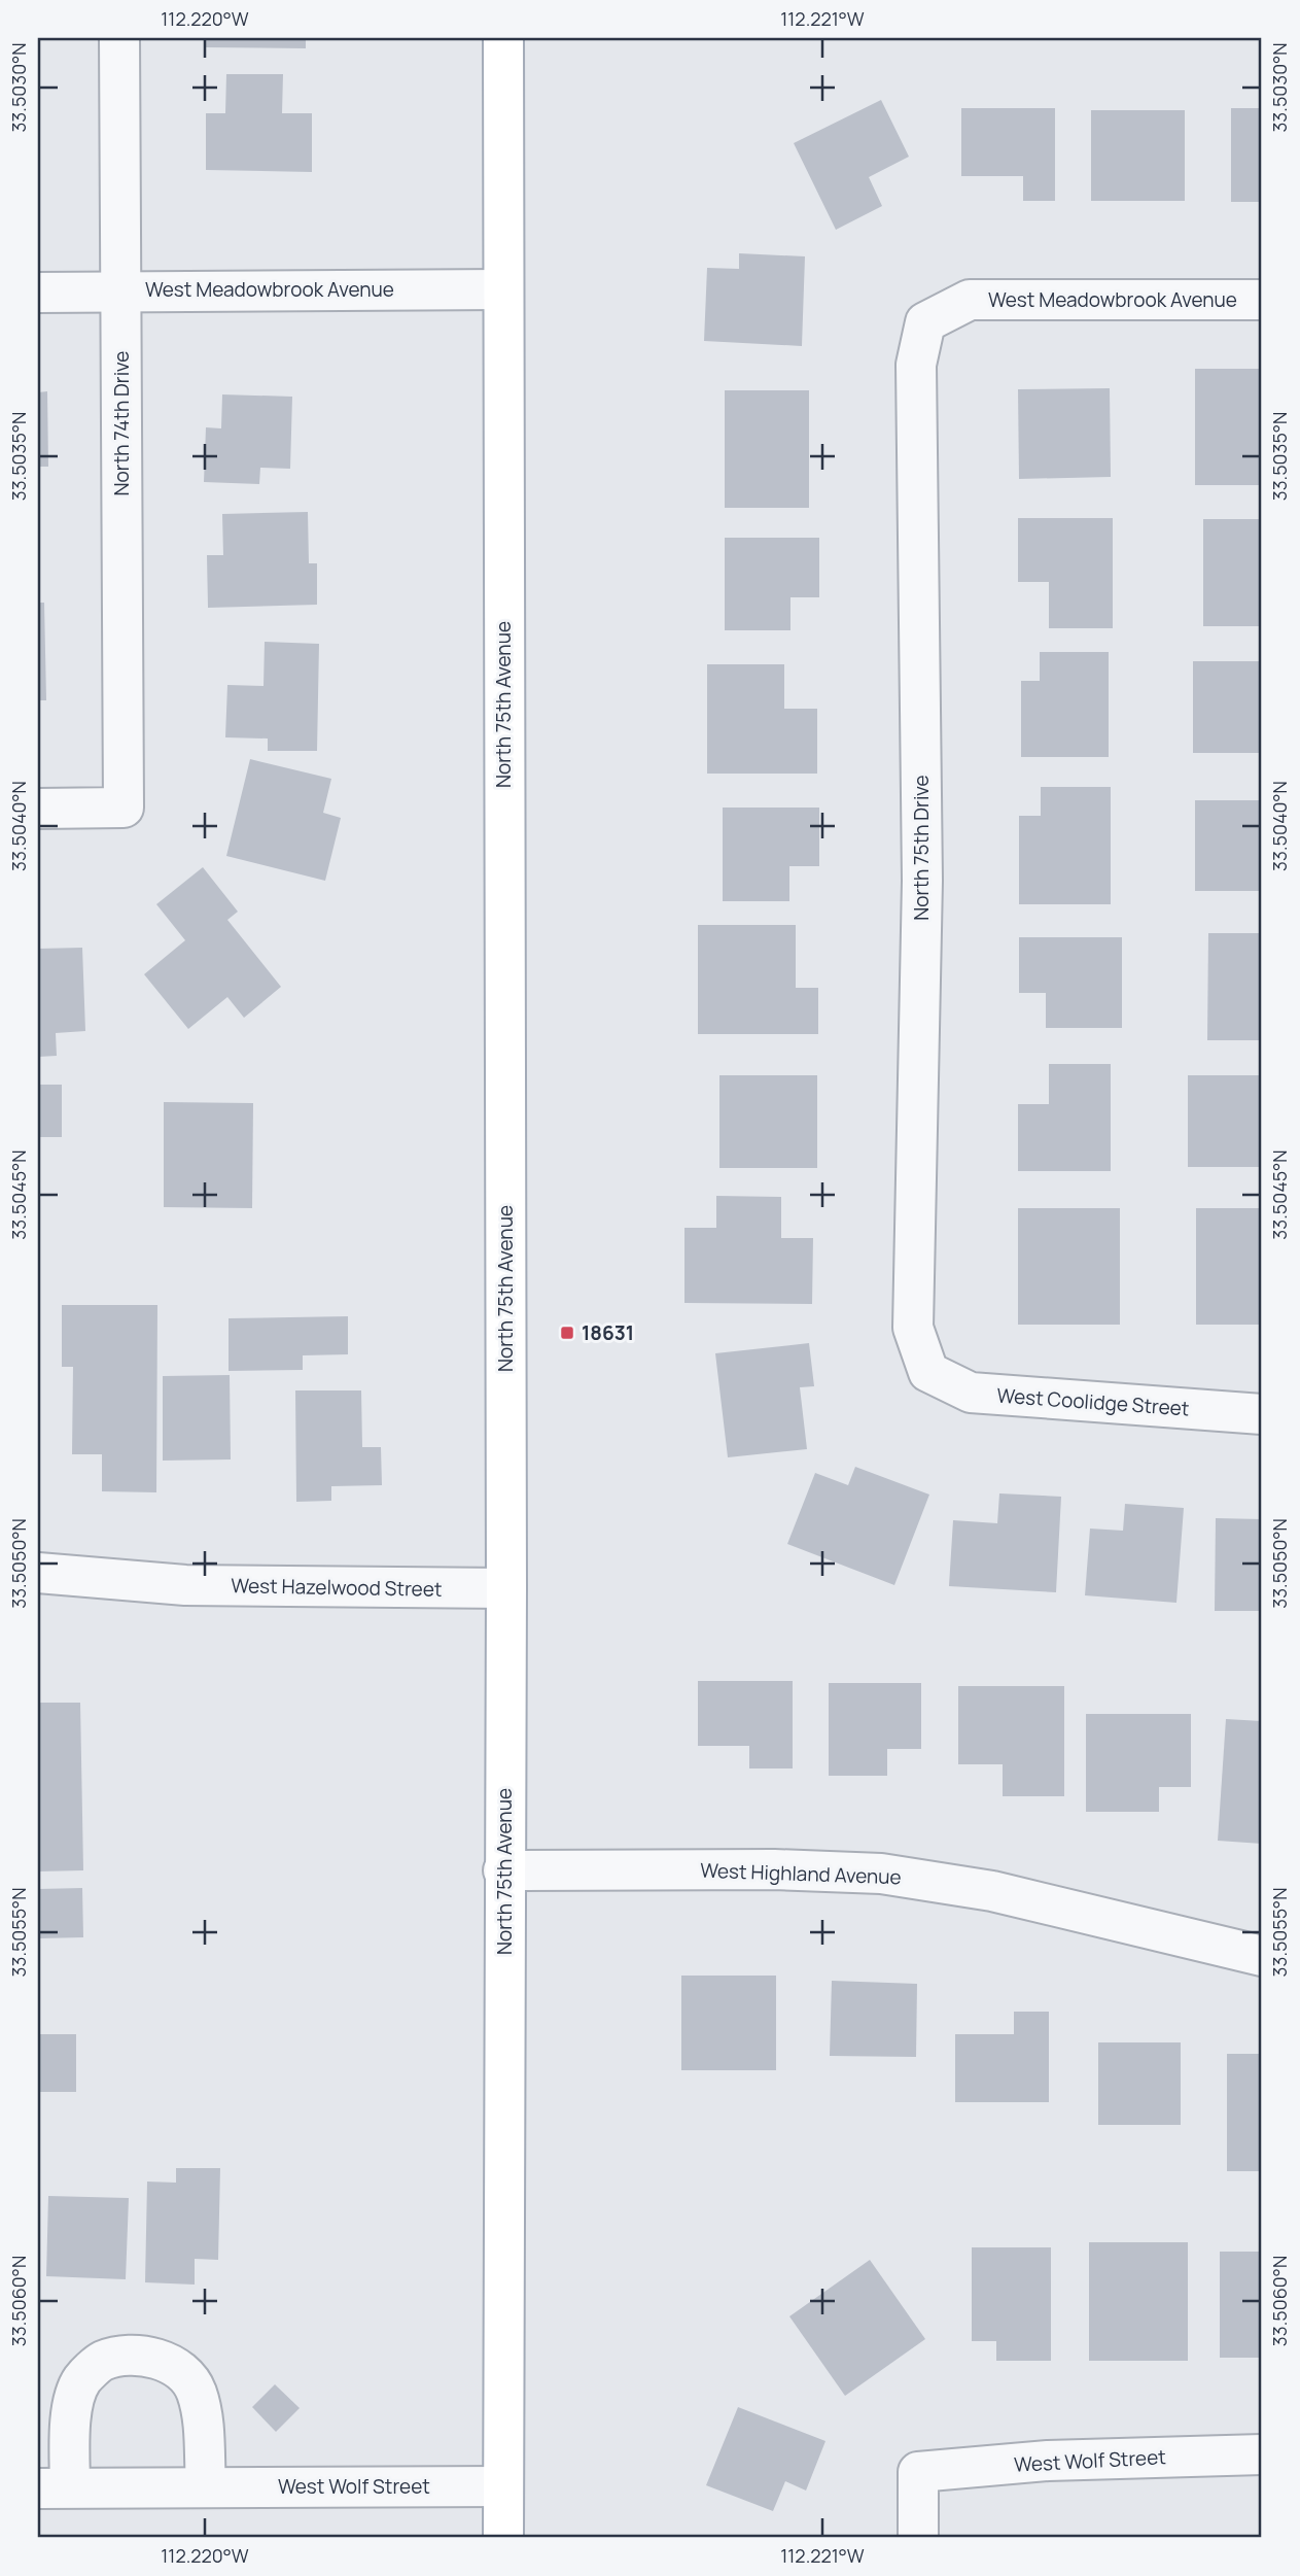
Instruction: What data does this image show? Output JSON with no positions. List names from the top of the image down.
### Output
{
  "streets": {
    "main road": ["North 75th Avenue"],
    "street": [
      "West Meadowbrook Avenue",
      "North 74th Drive",
      "North 75th Drive",
      "West Coolidge Street",
      "West Hazelwood Street",
      "West Highland Avenue",
      "West Wolf Street"
    ]
  },
  "crossings": [
    ["West Meadowbrook Avenue", "North 74th Drive"],
    ["West Meadowbrook Avenue", "North 75th Avenue"],
    ["West Meadowbrook Avenue", "North 75th Drive"],
    ["North 75th Avenue", "West Hazelwood Street"],
    ["North 75th Avenue", "West Highland Avenue"],
    ["North 75th Avenue", "West Wolf Street"],
    ["North 75th Drive", "West Coolidge Street"]
  ],
  "places": {
    "transit": ["18631"]
  },
  "coordinates": [
    "112.220°W",
    "112.221°W",
    "33.5030°N",
    "33.5035°N",
    "33.5040°N",
    "33.5045°N",
    "33.5050°N",
    "33.5055°N",
    "33.5060°N"
  ]
}
